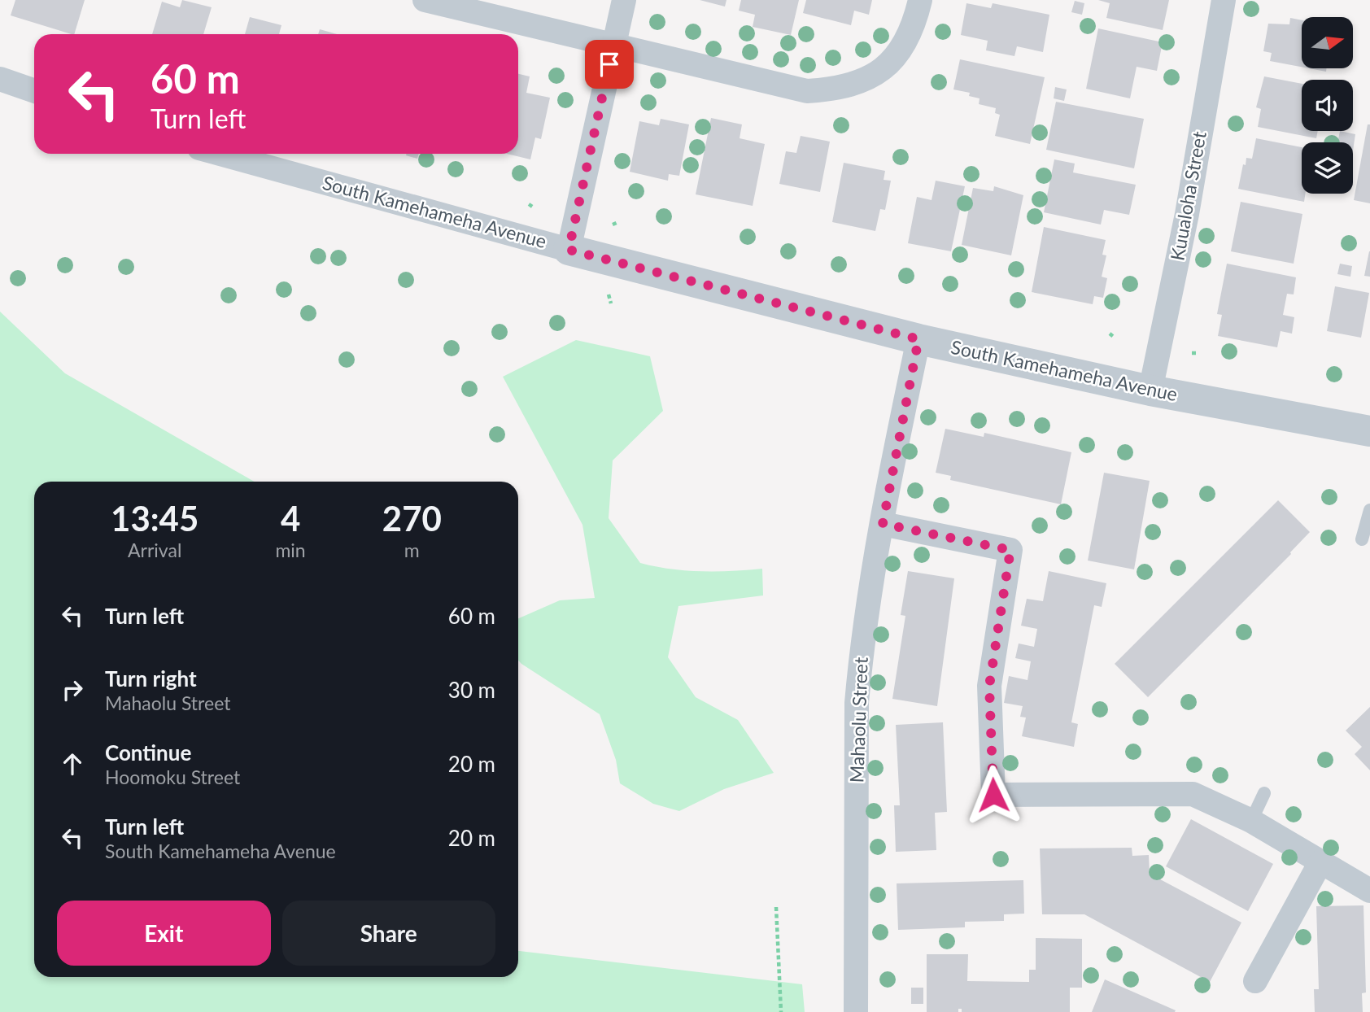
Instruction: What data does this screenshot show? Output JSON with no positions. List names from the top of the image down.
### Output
{
  "streets": {
    "street": ["Kuualoha Street", "South Kamehameha Avenue", "Mahaolu Street"]
  },
  "crossings": [
    ["Kuualoha Street", "South Kamehameha Avenue"],
    ["South Kamehameha Avenue", "Mahaolu Street"]
  ],
  "north": "right",
  "page": {
    "turn": ["60 m", "Turn left"],
    "eta": [
      "13:45",
      "Arrival",
      "4",
      "min",
      "270",
      "m"
    ],
    "list": [
      {
        "name": "Turn left",
        "value": "60 m"
      },
      {
        "name": "Turn right",
        "note": "Mahaolu Street",
        "value": "30 m"
      },
      {
        "name": "Continue",
        "note": "Hoomoku Street",
        "value": "20 m"
      },
      {
        "name": "Turn left",
        "note": "South Kamehameha Avenue",
        "value": "20 m"
      }
    ],
    "buttons": ["Exit", "Share"]
  }
}
